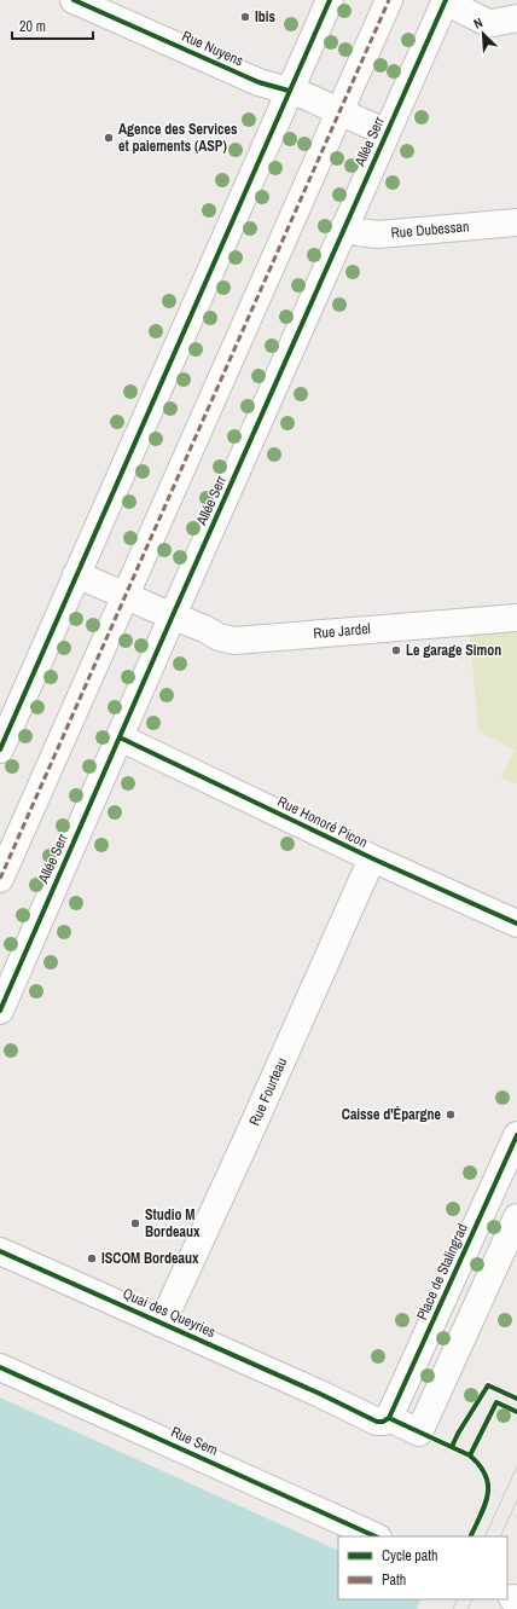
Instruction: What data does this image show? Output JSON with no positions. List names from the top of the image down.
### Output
{
  "streets": {
    "street": [
      "Rue Nuyens",
      "Allée Serr",
      "Rue Dubessan",
      "Rue Jardel",
      "Rue Honoré Picon",
      "Rue Fourteau",
      "Place de Stalingrad",
      "Quai des Queyries",
      "Rue Sem"
    ]
  },
  "crossings": [
    ["Rue Nuyens", "Allée Serr"],
    ["Allée Serr", "Rue Dubessan"],
    ["Allée Serr", "Rue Jardel"],
    ["Allée Serr", "Rue Honoré Picon"],
    ["Rue Honoré Picon", "Rue Fourteau"],
    ["Rue Fourteau", "Quai des Queyries"],
    ["Place de Stalingrad", "Quai des Queyries"]
  ],
  "places": [
    "Ibis",
    "Agence des Services et paiements (ASP)",
    "Le garage Simon",
    "Caisse d'Épargne",
    "Studio M Bordeaux",
    "ISCOM Bordeaux"
  ],
  "legend": ["Cycle path", "Path"],
  "scale_bar": "20 m",
  "north": "top left"
}
